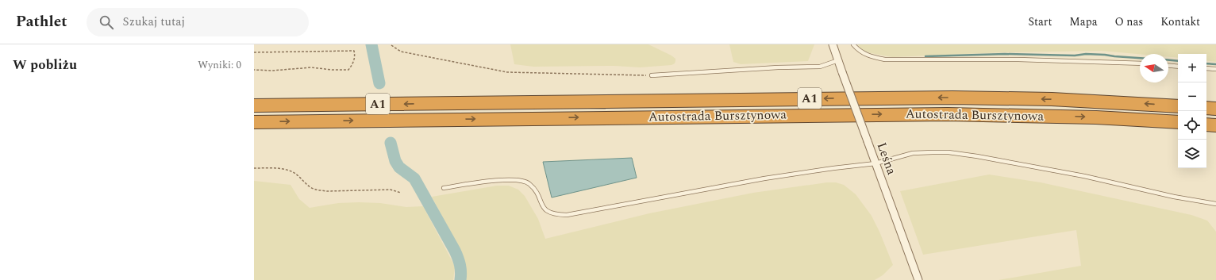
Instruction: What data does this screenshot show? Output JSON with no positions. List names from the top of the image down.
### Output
{
  "streets": {
    "highway": ["A1", "Autostrada Bursztynowa"],
    "street": ["Leśna"]
  },
  "north": "left",
  "page": {
    "header": "Pathlet",
    "search": "Szukaj tutaj",
    "nav": [
      "Start",
      "Mapa",
      "O nas",
      "Kontakt"
    ],
    "heading": ["W pobliżu", "Wyniki: 0"],
    "map_buttons": ["+", "−"]
  }
}
